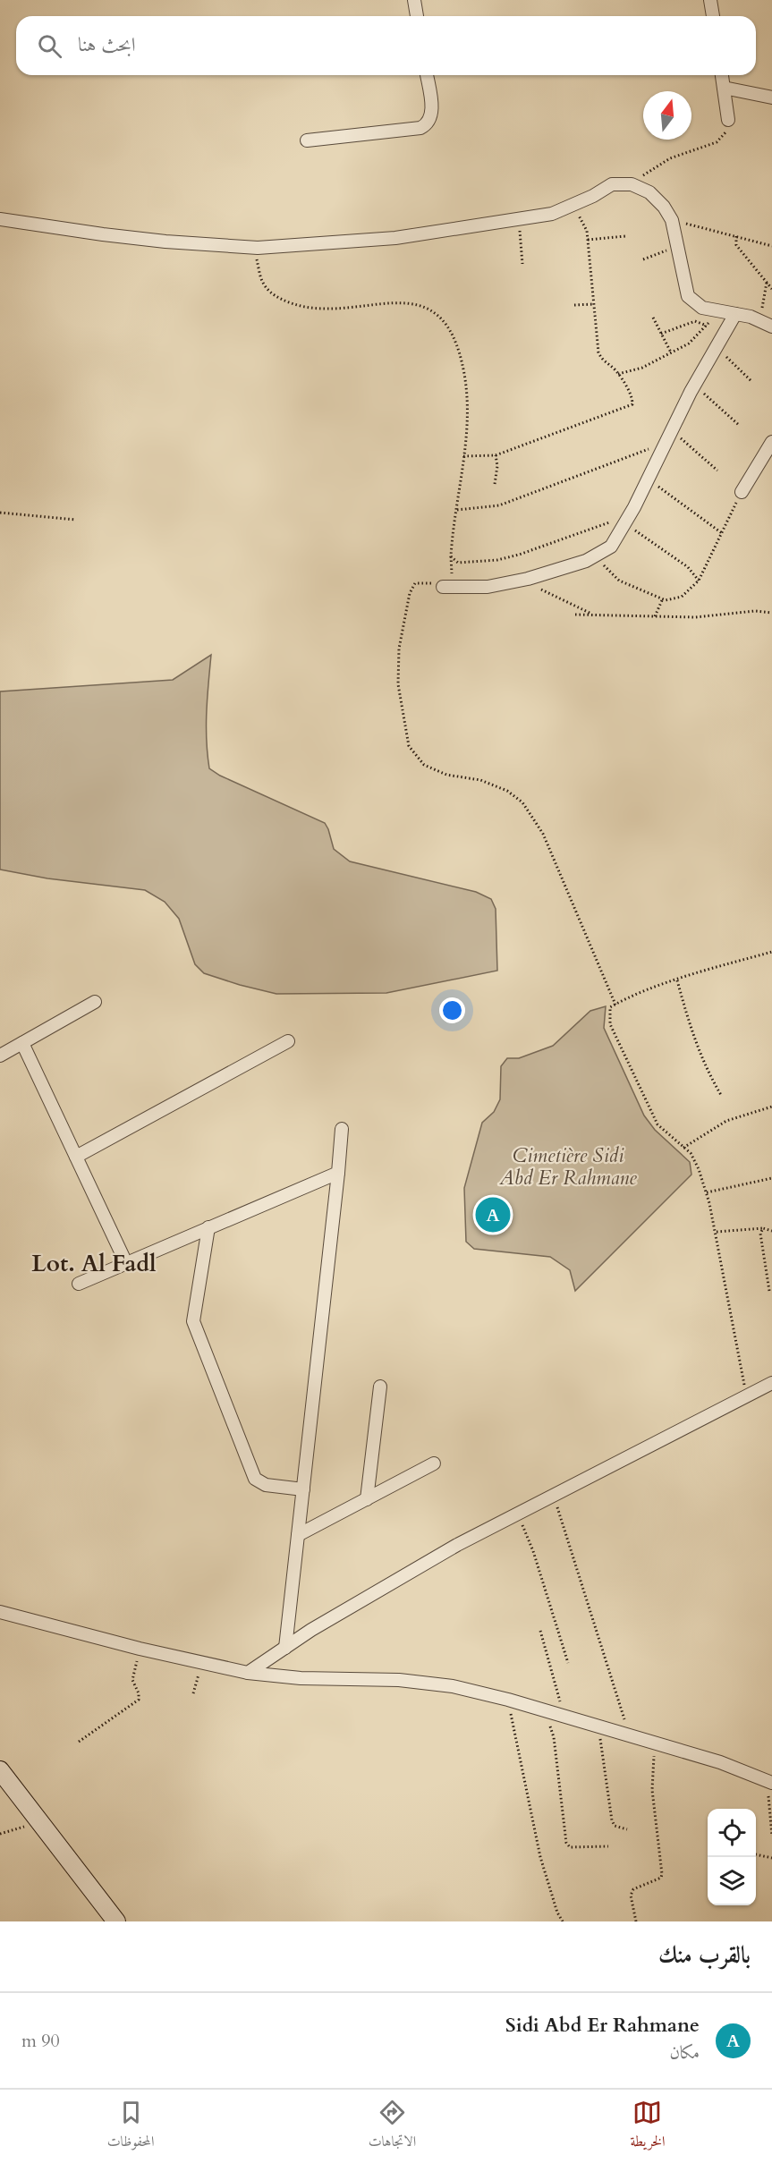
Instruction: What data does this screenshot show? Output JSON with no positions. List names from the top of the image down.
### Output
{
  "districts": ["Lot. Al Fadl"],
  "parks": ["Cimetière Sidi Abd Er Rahmane"],
  "north": "top",
  "page": {
    "search": "ابحث هنا",
    "pins": "A",
    "heading": "بالقرب منك",
    "list": [
      {
        "mark": "A",
        "name": "Sidi Abd Er Rahmane",
        "note": "مكان",
        "value": "90 m"
      }
    ],
    "nav": ["الخريطة", "الاتجاهات", "المحفوظات"]
  }
}
